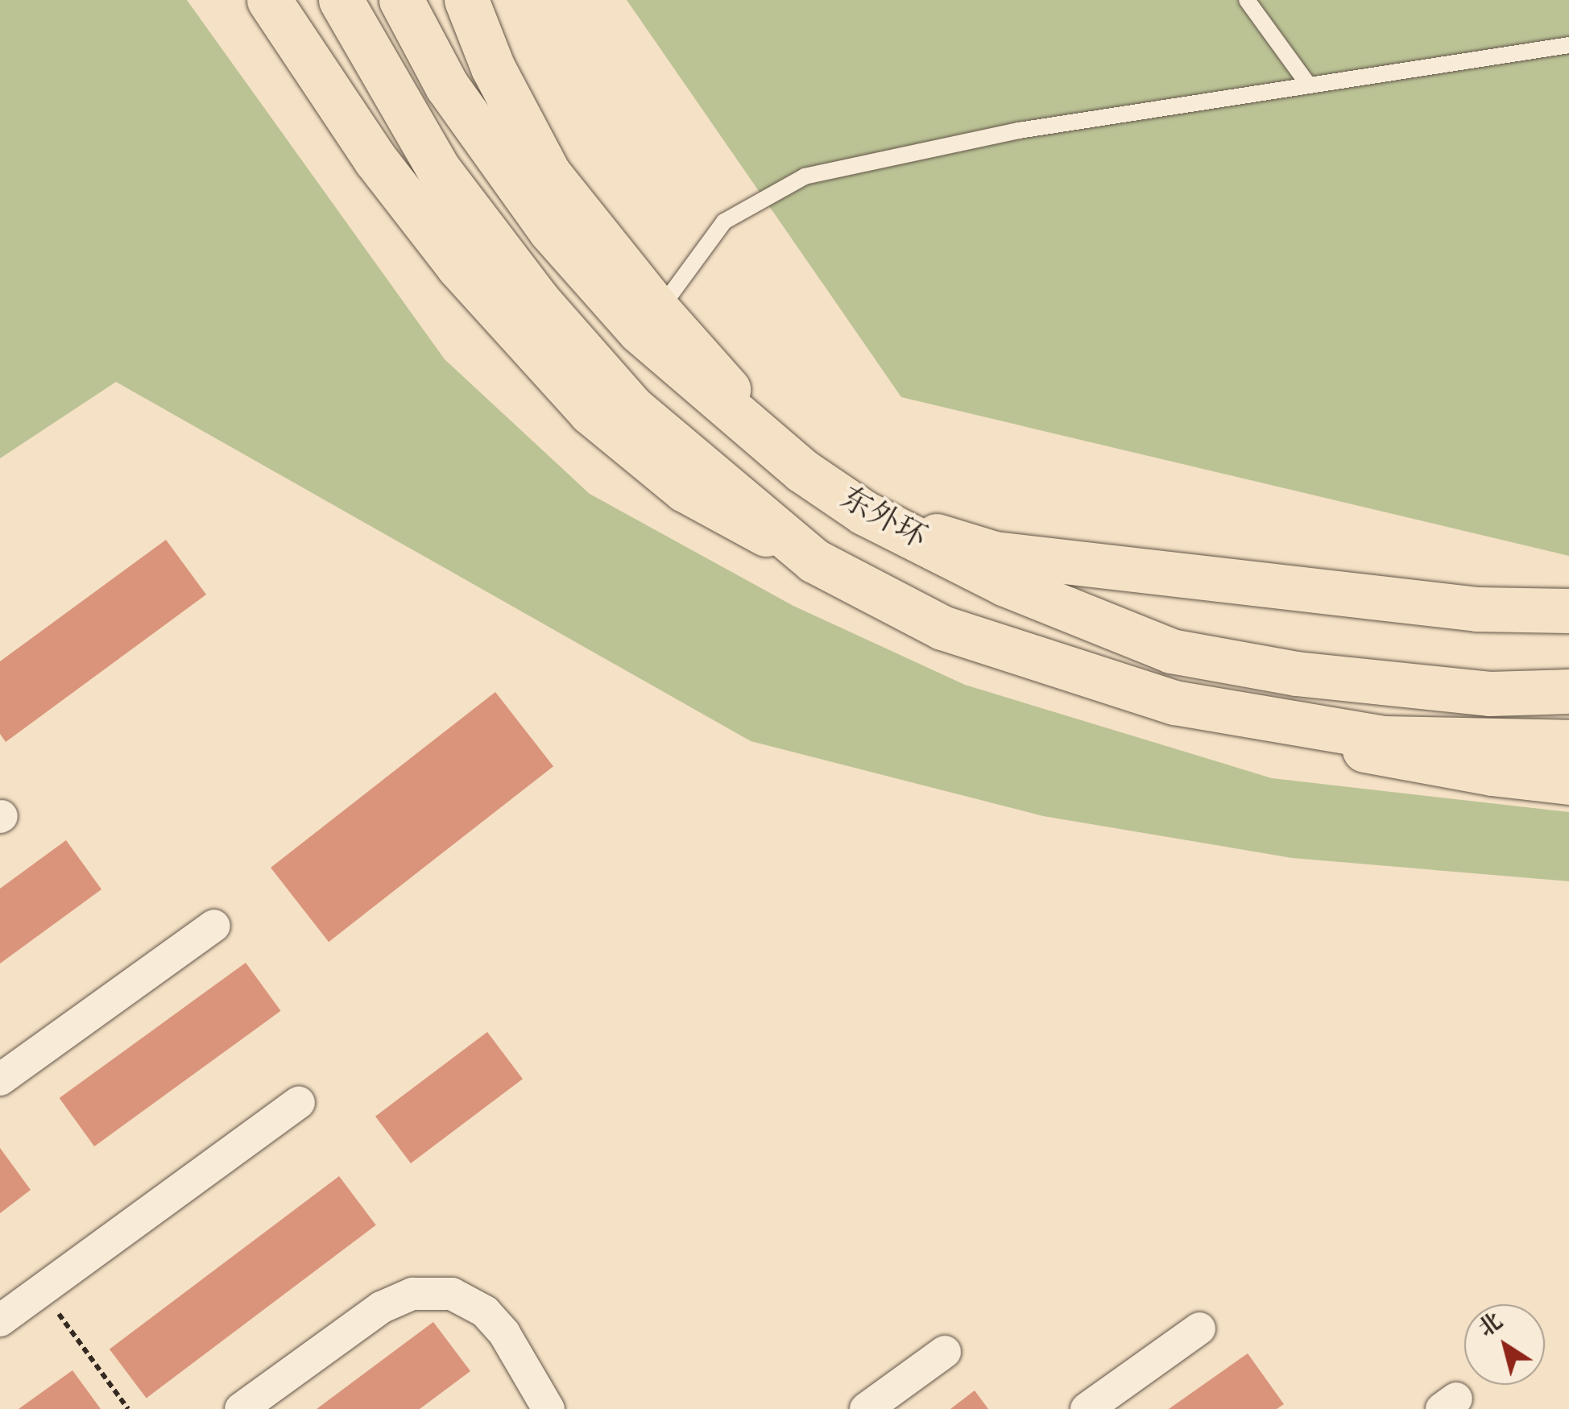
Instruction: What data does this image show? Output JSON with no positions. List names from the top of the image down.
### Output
{
  "streets": {
    "main road": ["东外环"]
  },
  "north": "top left"
}
